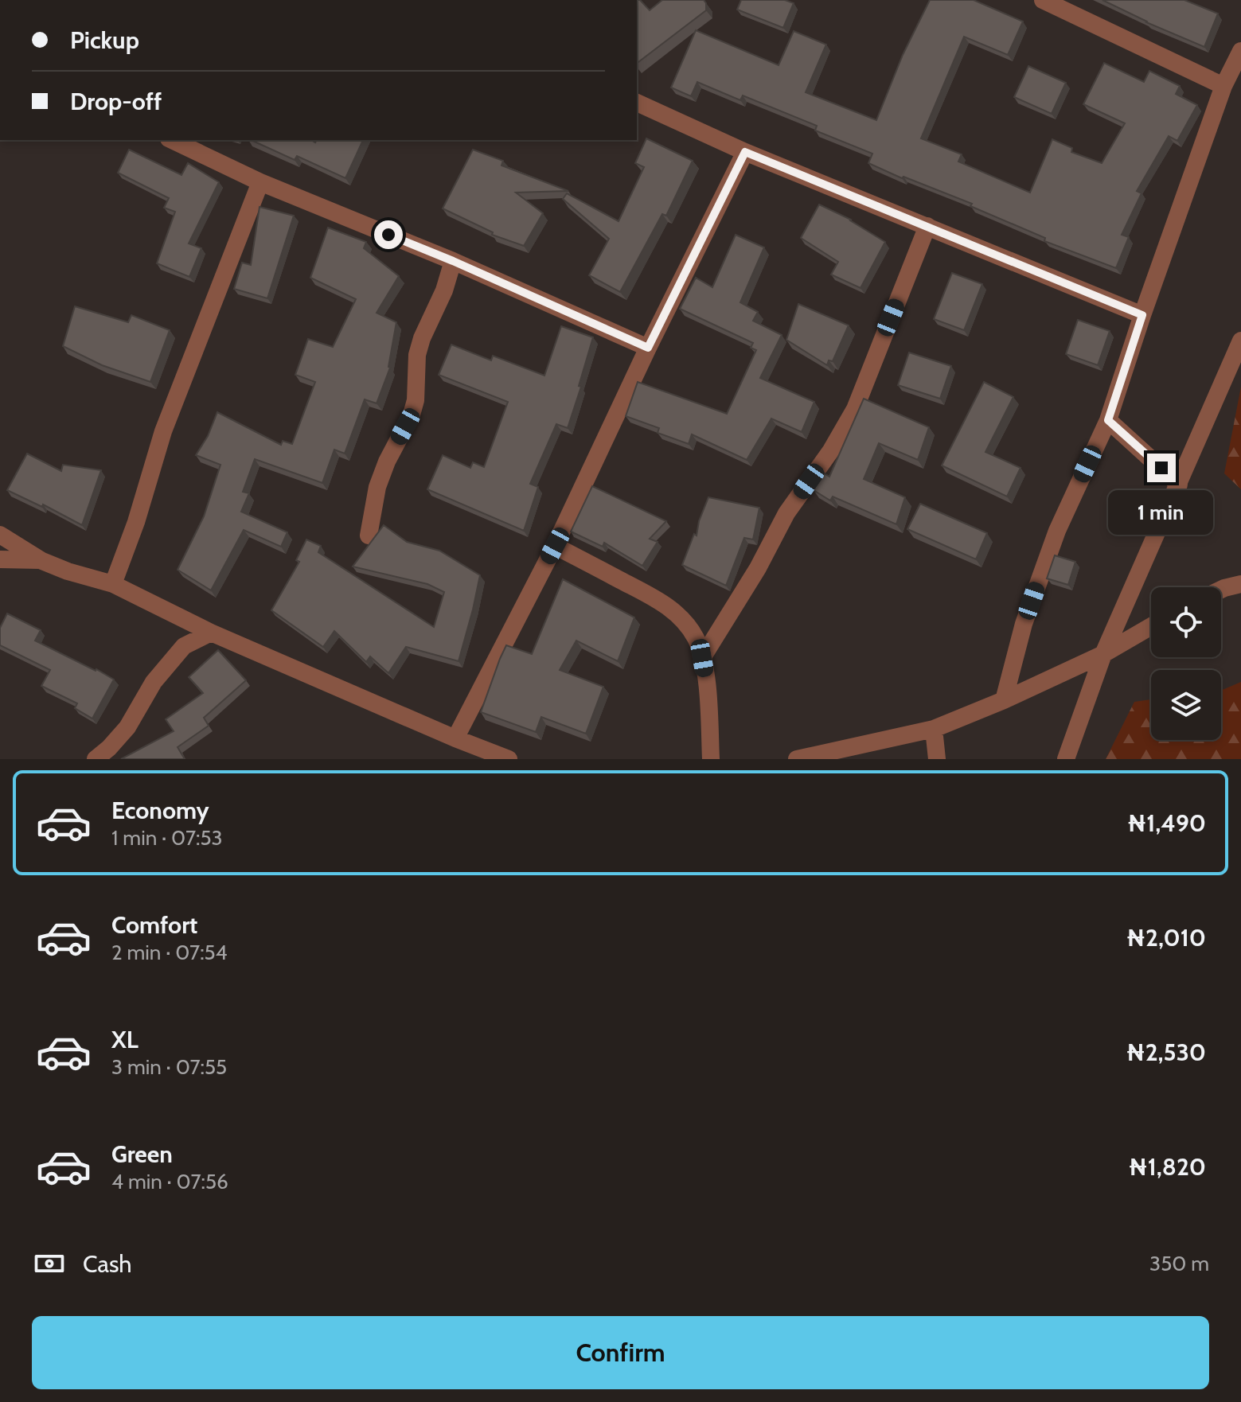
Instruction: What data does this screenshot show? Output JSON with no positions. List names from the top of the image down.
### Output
{
  "page": {
    "banner": ["Pickup", "Drop-off"],
    "bubble": "1 min",
    "list": [
      {
        "name": "Economy",
        "note": "1 min · 07:53",
        "value": "₦1,490"
      },
      {
        "name": "Comfort",
        "note": "2 min · 07:54",
        "value": "₦2,010"
      },
      {
        "name": "XL",
        "note": "3 min · 07:55",
        "value": "₦2,530"
      },
      {
        "name": "Green",
        "note": "4 min · 07:56",
        "value": "₦1,820"
      }
    ],
    "pay": ["Cash", "350 m"],
    "buttons": "Confirm"
  }
}
